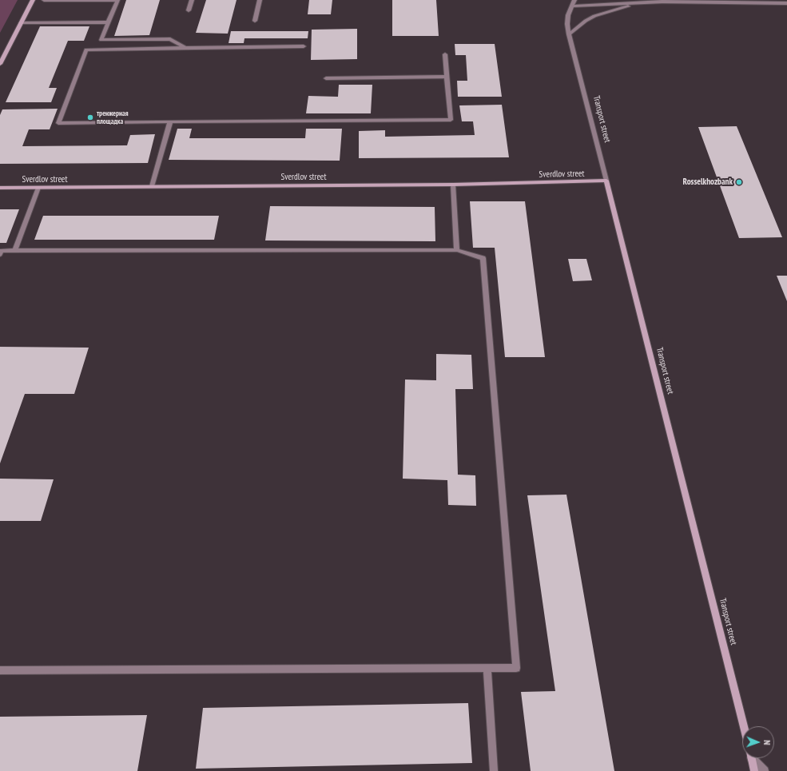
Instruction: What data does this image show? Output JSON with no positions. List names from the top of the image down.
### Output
{
  "streets": {
    "street": ["Transport street", "Sverdlov street"]
  },
  "crossings": [
    ["Transport street", "Sverdlov street"]
  ],
  "places": ["тренжерная площадка", "Rosselkhozbank"],
  "north": "right"
}
